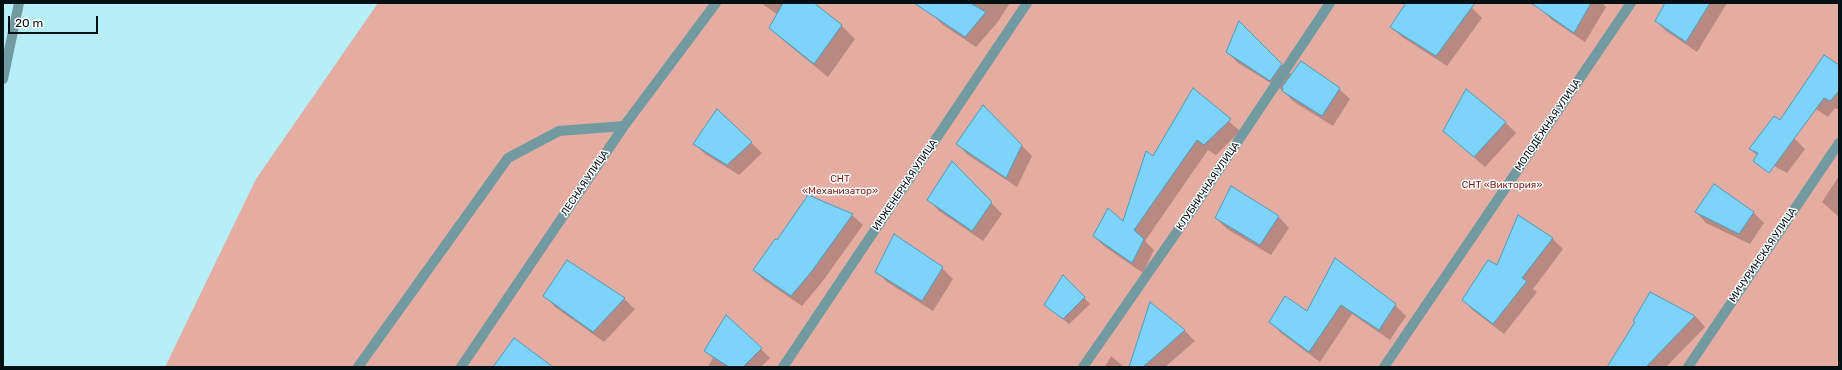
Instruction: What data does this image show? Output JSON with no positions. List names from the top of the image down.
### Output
{
  "streets": {
    "street": [
      "МОЛОДЁЖНАЯ УЛИЦА",
      "ЛЕСНАЯ УЛИЦА",
      "ИНЖЕНЕРНАЯ УЛИЦА",
      "КЛУБНИЧНАЯ УЛИЦА",
      "МИЧУРИНСКАЯ УЛИЦА"
    ]
  },
  "parks": ["СНТ «Механизатор»", "СНТ «Виктория»"],
  "scale_bar": "20 m"
}
